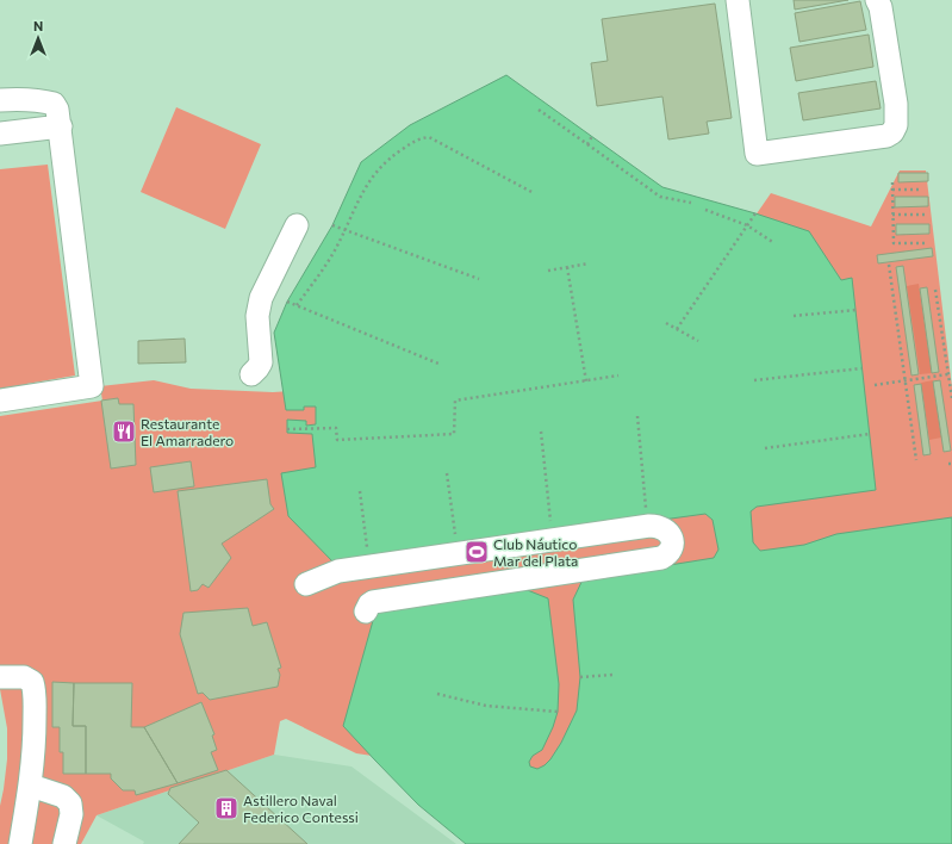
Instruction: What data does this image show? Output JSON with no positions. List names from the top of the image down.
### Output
{
  "places": {
    "restaurant": ["Restaurante El Amarradero"],
    "sports": ["Club Náutico Mar del Plata"],
    "building": ["Astillero Naval Federico Contessi"]
  },
  "north": "top"
}
